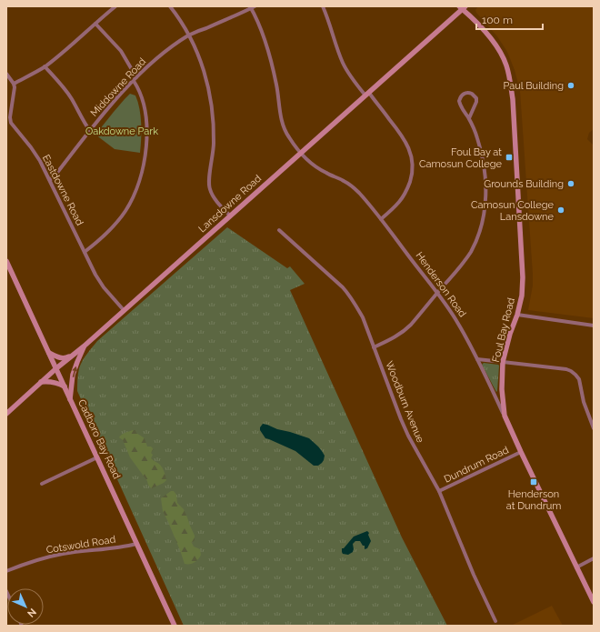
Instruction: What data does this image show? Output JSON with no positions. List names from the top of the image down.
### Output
{
  "streets": {
    "main road": [
      "Lansdowne Road",
      "Henderson Road",
      "Foul Bay Road",
      "Cadboro Bay Road"
    ],
    "street": [
      "Middowne Road",
      "Eastdowne Road",
      "Woodburn Avenue",
      "Dundrum Road",
      "Cotswold Road"
    ]
  },
  "crossings": [
    ["Middowne Road", "Eastdowne Road"],
    ["Middowne Road", "Henderson Road"],
    ["Eastdowne Road", "Lansdowne Road"],
    ["Lansdowne Road", "Henderson Road"],
    ["Lansdowne Road", "Foul Bay Road"],
    ["Lansdowne Road", "Cadboro Bay Road"],
    ["Henderson Road", "Foul Bay Road"],
    ["Henderson Road", "Dundrum Road"],
    ["Woodburn Avenue", "Dundrum Road"],
    ["Cadboro Bay Road", "Cotswold Road"]
  ],
  "parks": ["Oakdowne Park"],
  "places": {
    "other": ["Paul Building", "Grounds Building", "Camosun College Lansdowne"],
    "transit": ["Foul Bay at Camosun College", "Henderson at Dundrum"]
  },
  "scale_bar": "100 m",
  "north": "bottom right"
}
